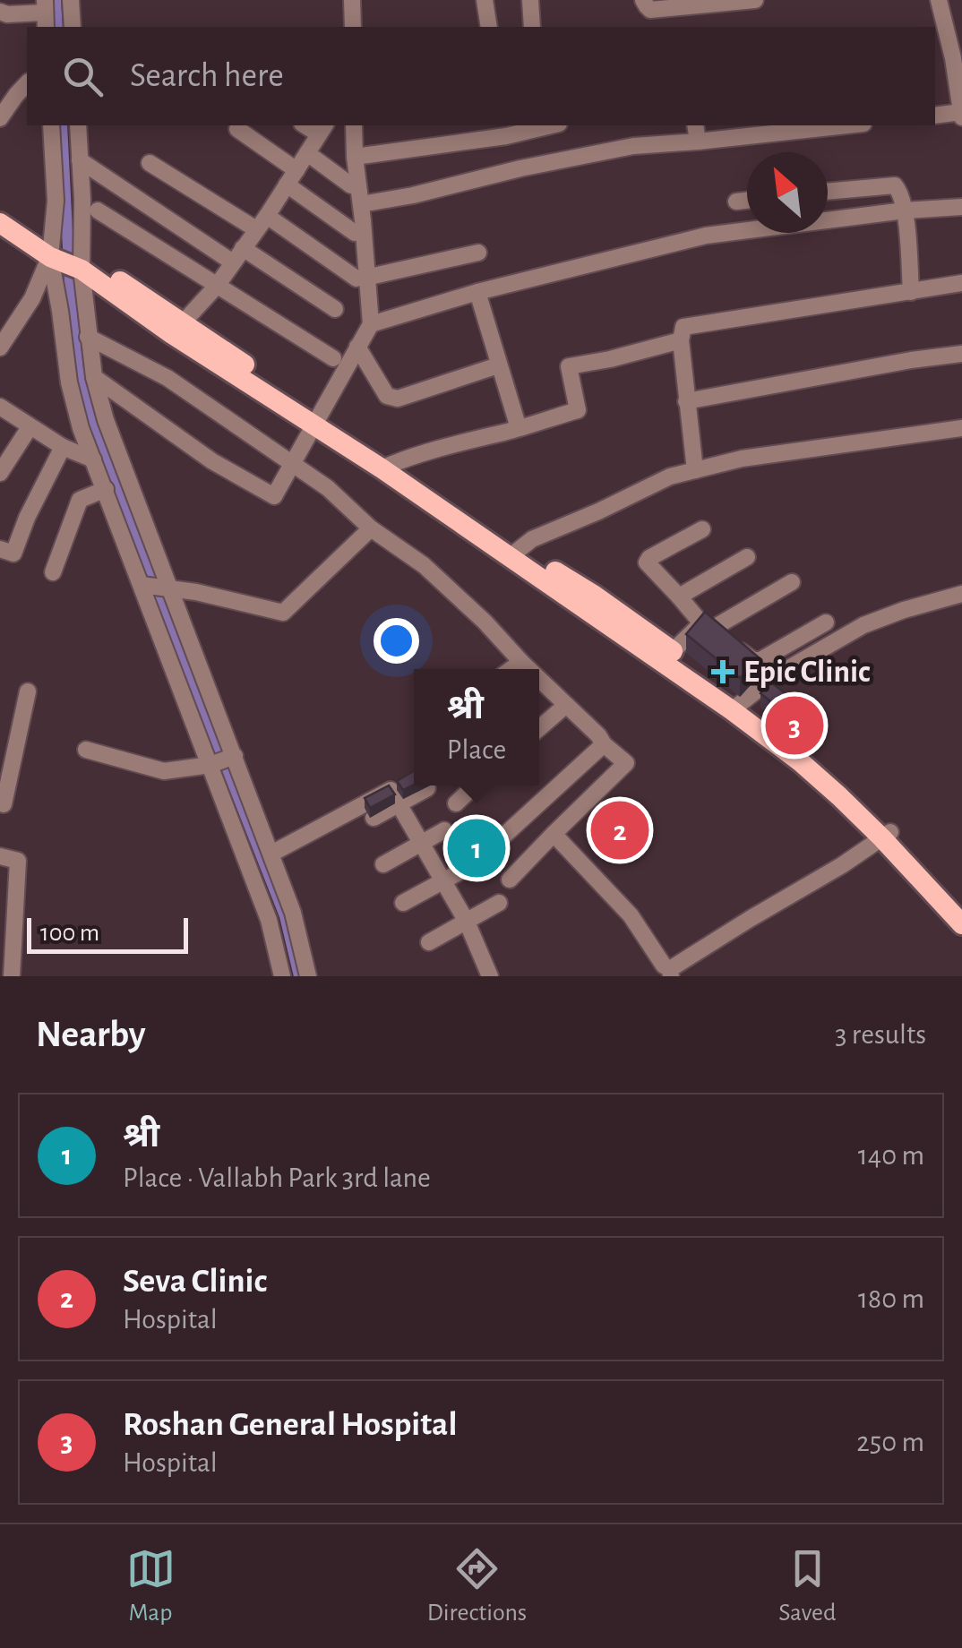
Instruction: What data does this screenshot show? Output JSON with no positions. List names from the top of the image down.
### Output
{
  "places": {
    "health": ["Epic Clinic"]
  },
  "scale_bar": "100 m",
  "north": "top left",
  "page": {
    "search": "Search here",
    "popup": ["श्री", "Place"],
    "pins": ["3", "2", "1"],
    "scale": "100 m",
    "heading": ["Nearby", "3 results"],
    "list": [
      {
        "mark": "1",
        "name": "श्री",
        "note": "Place · Vallabh Park 3rd lane",
        "value": "140 m"
      },
      {
        "mark": "2",
        "name": "Seva Clinic",
        "note": "Hospital",
        "value": "180 m"
      },
      {
        "mark": "3",
        "name": "Roshan General Hospital",
        "note": "Hospital",
        "value": "250 m"
      }
    ],
    "nav": ["Map", "Directions", "Saved"]
  }
}
